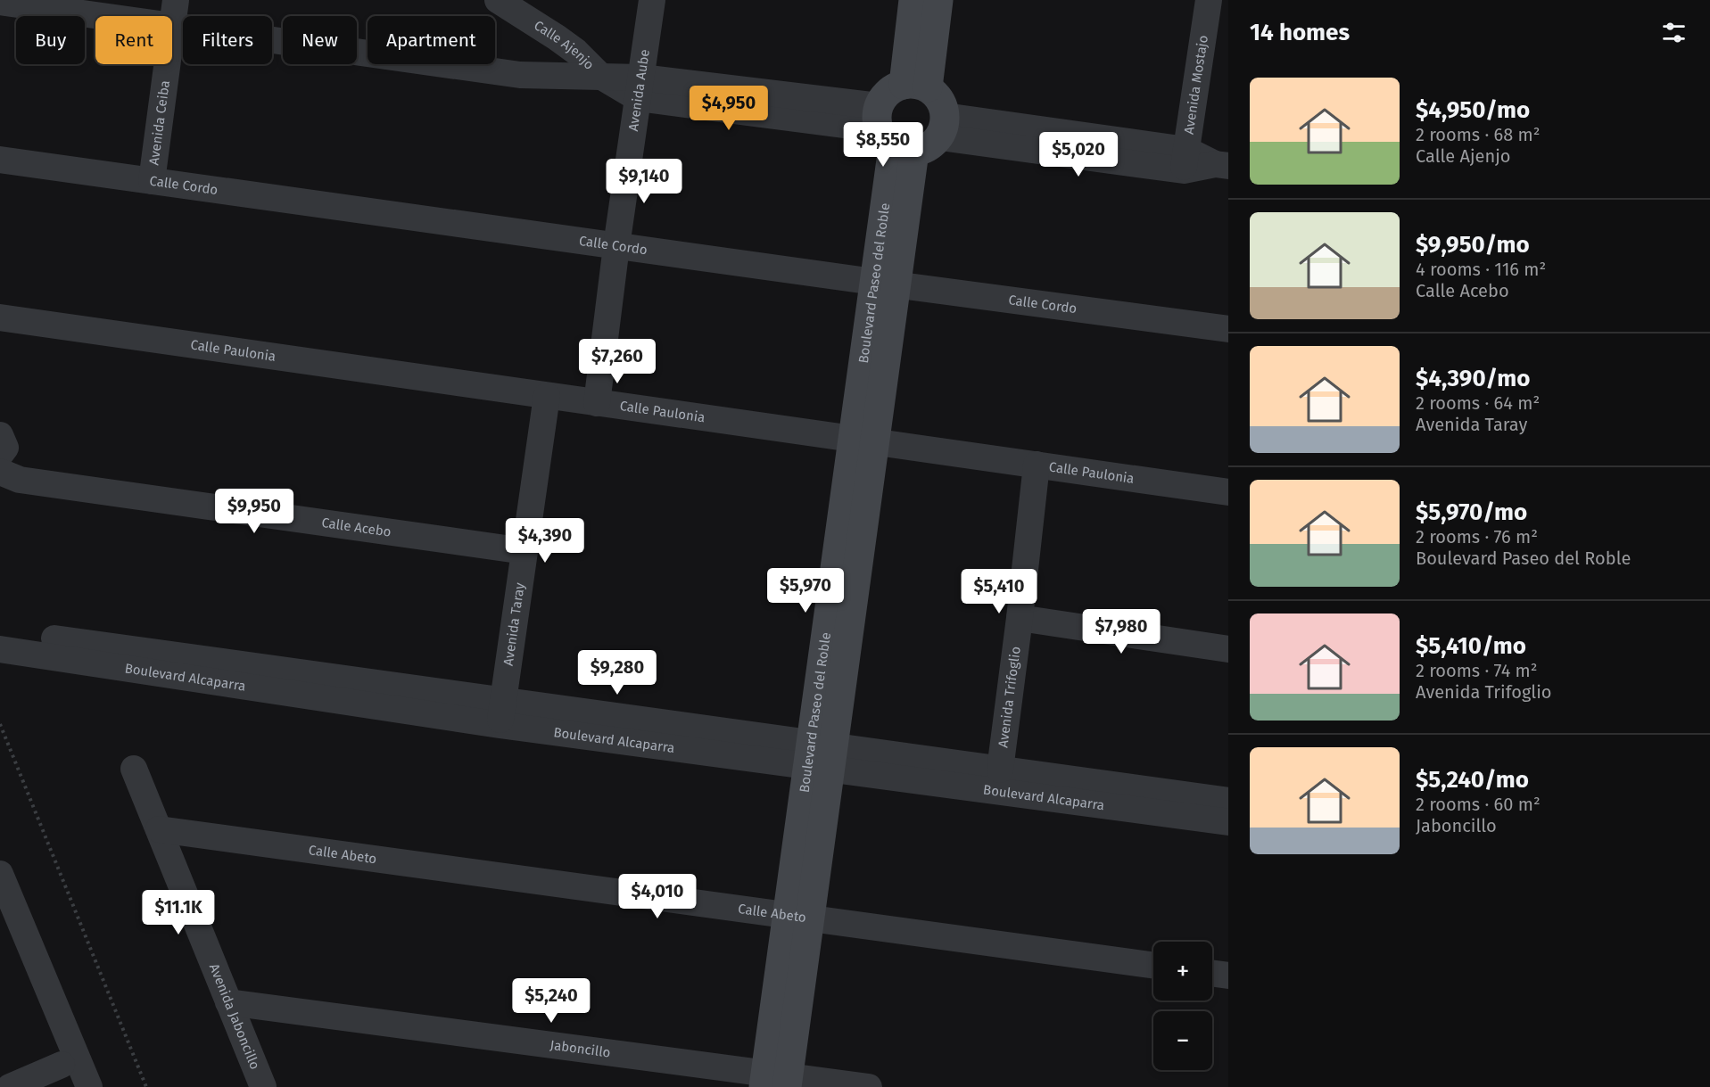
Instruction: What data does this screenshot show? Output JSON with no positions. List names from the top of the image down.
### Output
{
  "streets": {
    "street": [
      "Calle Ajenjo",
      "Avenida Mostajo",
      "Avenida Aube",
      "Avenida Ceiba",
      "Calle Cordo",
      "Boulevard Paseo del Roble",
      "Calle Paulonia",
      "Calle Acebo",
      "Avenida Taray",
      "Boulevard Alcaparra",
      "Avenida Trifoglio",
      "Calle Abeto",
      "Avenida Jaboncillo",
      "Jaboncillo"
    ]
  },
  "crossings": [
    ["Calle Ajenjo", "Avenida Aube"],
    ["Calle Ajenjo", "Boulevard Paseo del Roble"],
    ["Avenida Aube", "Calle Cordo"],
    ["Avenida Aube", "Calle Paulonia"],
    ["Avenida Ceiba", "Calle Cordo"],
    ["Calle Cordo", "Boulevard Paseo del Roble"],
    ["Boulevard Paseo del Roble", "Calle Paulonia"],
    ["Boulevard Paseo del Roble", "Boulevard Alcaparra"],
    ["Boulevard Paseo del Roble", "Calle Abeto"],
    ["Boulevard Paseo del Roble", "Jaboncillo"],
    ["Calle Paulonia", "Avenida Taray"],
    ["Calle Paulonia", "Avenida Trifoglio"],
    ["Calle Acebo", "Avenida Taray"],
    ["Avenida Taray", "Boulevard Alcaparra"],
    ["Boulevard Alcaparra", "Avenida Trifoglio"],
    ["Calle Abeto", "Avenida Jaboncillo"],
    ["Avenida Jaboncillo", "Jaboncillo"]
  ],
  "page": {
    "heading": "14 homes",
    "chip": [
      "Buy",
      "Rent",
      "Filters",
      "New",
      "Apartment"
    ],
    "list": [
      {
        "name": "$4,950/mo",
        "note": "2 rooms · 68 m² · Calle Ajenjo"
      },
      {
        "name": "$9,950/mo",
        "note": "4 rooms · 116 m² · Calle Acebo"
      },
      {
        "name": "$4,390/mo",
        "note": "2 rooms · 64 m² · Avenida Taray"
      },
      {
        "name": "$5,970/mo",
        "note": "2 rooms · 76 m² · Boulevard Paseo del Roble"
      },
      {
        "name": "$5,410/mo",
        "note": "2 rooms · 74 m² · Avenida Trifoglio"
      },
      {
        "name": "$5,240/mo",
        "note": "2 rooms · 60 m² · Jaboncillo"
      }
    ],
    "price": [
      "$4,950",
      "$8,550",
      "$5,020",
      "$9,140",
      "$7,260",
      "$9,950",
      "$4,390",
      "$5,970",
      "$5,410",
      "$7,980",
      "$9,280",
      "$4,010",
      "$11.1K",
      "$5,240"
    ],
    "map_buttons": ["+", "−"]
  }
}
